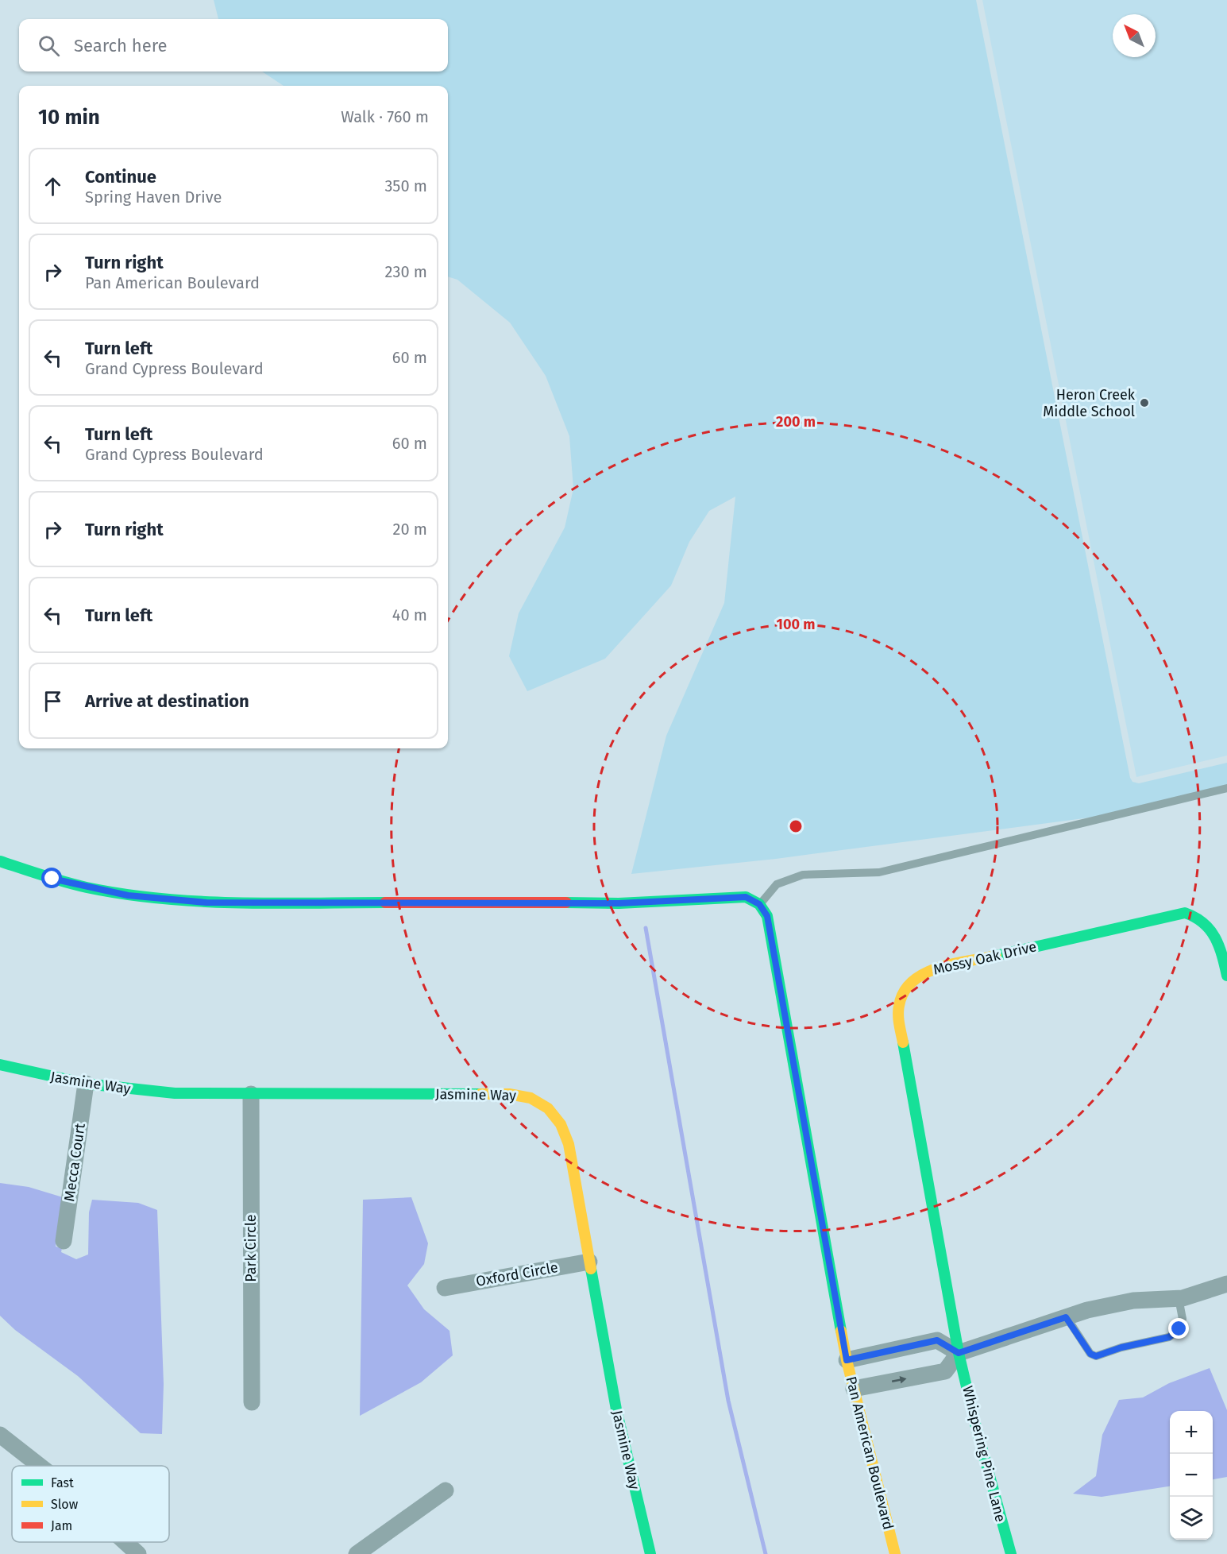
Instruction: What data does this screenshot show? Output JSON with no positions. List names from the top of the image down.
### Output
{
  "streets": {
    "street": [
      "Mossy Oak Drive",
      "Jasmine Way",
      "Mecca Court",
      "Park Circle",
      "Oxford Circle",
      "Pan American Boulevard",
      "Whispering Pine Lane"
    ]
  },
  "crossings": [
    ["Mossy Oak Drive", "Whispering Pine Lane"],
    ["Jasmine Way", "Mecca Court"],
    ["Jasmine Way", "Park Circle"],
    ["Jasmine Way", "Oxford Circle"]
  ],
  "places": ["Heron Creek Middle School"],
  "legend": ["Fast", "Slow", "Jam"],
  "north": "top left",
  "page": {
    "search": "Search here",
    "heading": ["10 min", "Walk · 760 m"],
    "list": [
      ["Continue", "Spring Haven Drive", "350 m"],
      ["Turn right", "Pan American Boulevard", "230 m"],
      ["Turn left", "Grand Cypress Boulevard", "60 m"],
      ["Turn left", "Grand Cypress Boulevard", "60 m"],
      ["Turn right", "20 m"],
      ["Turn left", "40 m"],
      "Arrive at destination"
    ],
    "map_buttons": ["+", "−"]
  },
  "rings": ["200 m", "100 m"]
}
